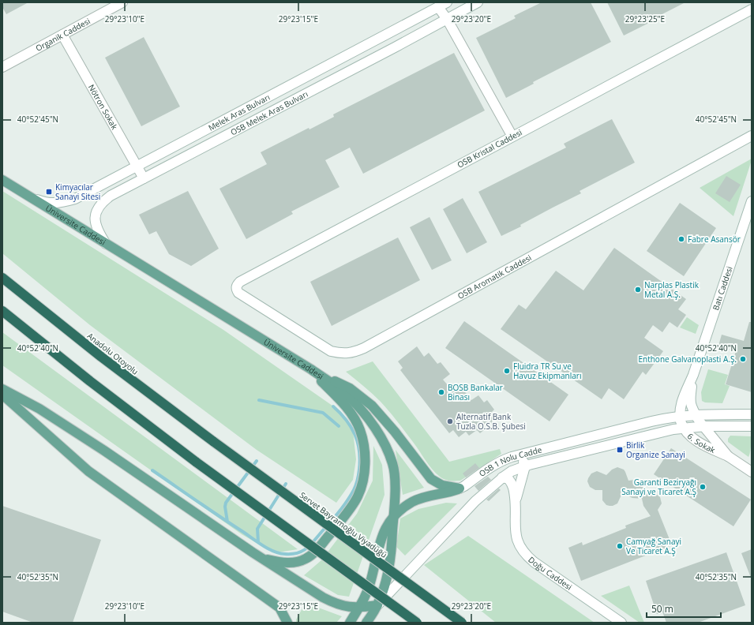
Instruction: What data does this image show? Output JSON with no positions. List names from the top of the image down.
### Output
{
  "streets": {
    "highway": ["Anadolu Otoyolu", "Servet Bayramoğlu Viyadüğü"],
    "main road": ["Üniversite Caddesi", "OSB 1 Nolu Cadde"],
    "street": [
      "Organik Caddesi",
      "Nötron Sokak",
      "Melek Aras Bulvarı",
      "OSB Melek Aras Bulvarı",
      "OSB Kristal Caddesi",
      "OSB Aromatik Caddesi",
      "Batı Caddesi",
      "6. Sokak",
      "Doğu Caddesi"
    ]
  },
  "crossings": [
    ["Organik Caddesi", "Nötron Sokak"],
    ["Nötron Sokak", "Melek Aras Bulvarı"],
    ["Nötron Sokak", "OSB Melek Aras Bulvarı"],
    ["Melek Aras Bulvarı", "Üniversite Caddesi"],
    ["OSB Melek Aras Bulvarı", "Üniversite Caddesi"],
    ["OSB Kristal Caddesi", "OSB Aromatik Caddesi"],
    ["Üniversite Caddesi", "OSB 1 Nolu Cadde"],
    ["Batı Caddesi", "6. Sokak"],
    ["Batı Caddesi", "OSB 1 Nolu Cadde"],
    ["Anadolu Otoyolu", "Servet Bayramoğlu Viyadüğü"],
    ["6. Sokak", "OSB 1 Nolu Cadde"],
    ["OSB 1 Nolu Cadde", "Doğu Caddesi"]
  ],
  "places": {
    "transit": ["Kimyacılar Sanayi Sitesi", "Birlik Organize Sanayi"],
    "other": [
      "Fabre Asansör",
      "Narplas Plastik Metal A.Ş.",
      "Enthone Galvanoplasti A.Ş.",
      "Fluidra TR Su ve Havuz Ekipmanları",
      "BOSB Bankalar Binası",
      "Alternatif Bank Tuzla O.S.B. Şubesi",
      "Garanti Beziryağı Sanayi ve Ticaret A.Ş",
      "Camyağ Sanayi Ve Ticaret A.Ş"
    ]
  },
  "scale_bar": "50 m",
  "coordinates": [
    "29°23'10\"E",
    "29°23'15\"E",
    "29°23'20\"E",
    "29°23'25\"E",
    "40°52'45\"N",
    "40°52'40\"N",
    "40°52'35\"N"
  ]
}
